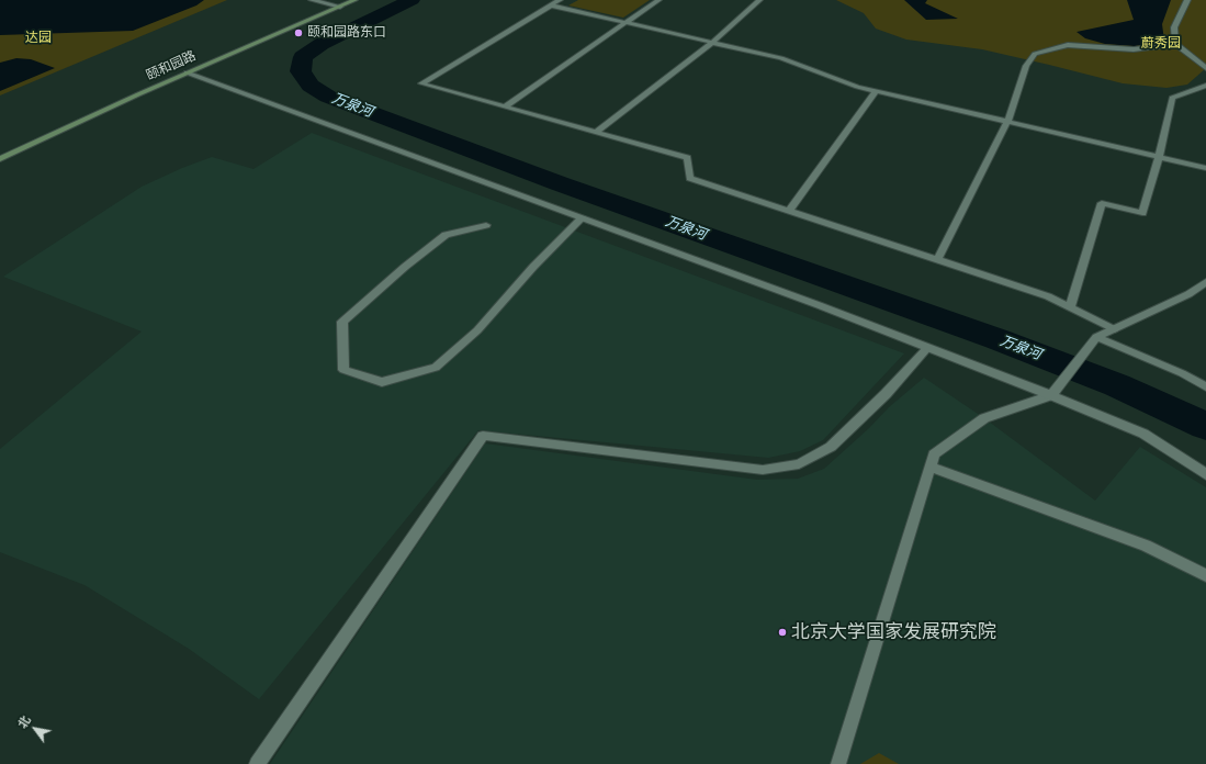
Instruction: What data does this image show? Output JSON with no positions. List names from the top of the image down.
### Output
{
  "streets": {
    "main road": ["颐和园路"]
  },
  "water": ["万泉河"],
  "parks": ["达园", "蔚秀园"],
  "places": ["颐和园路东口", "北京大学国家发展研究院"],
  "north": "top left"
}
